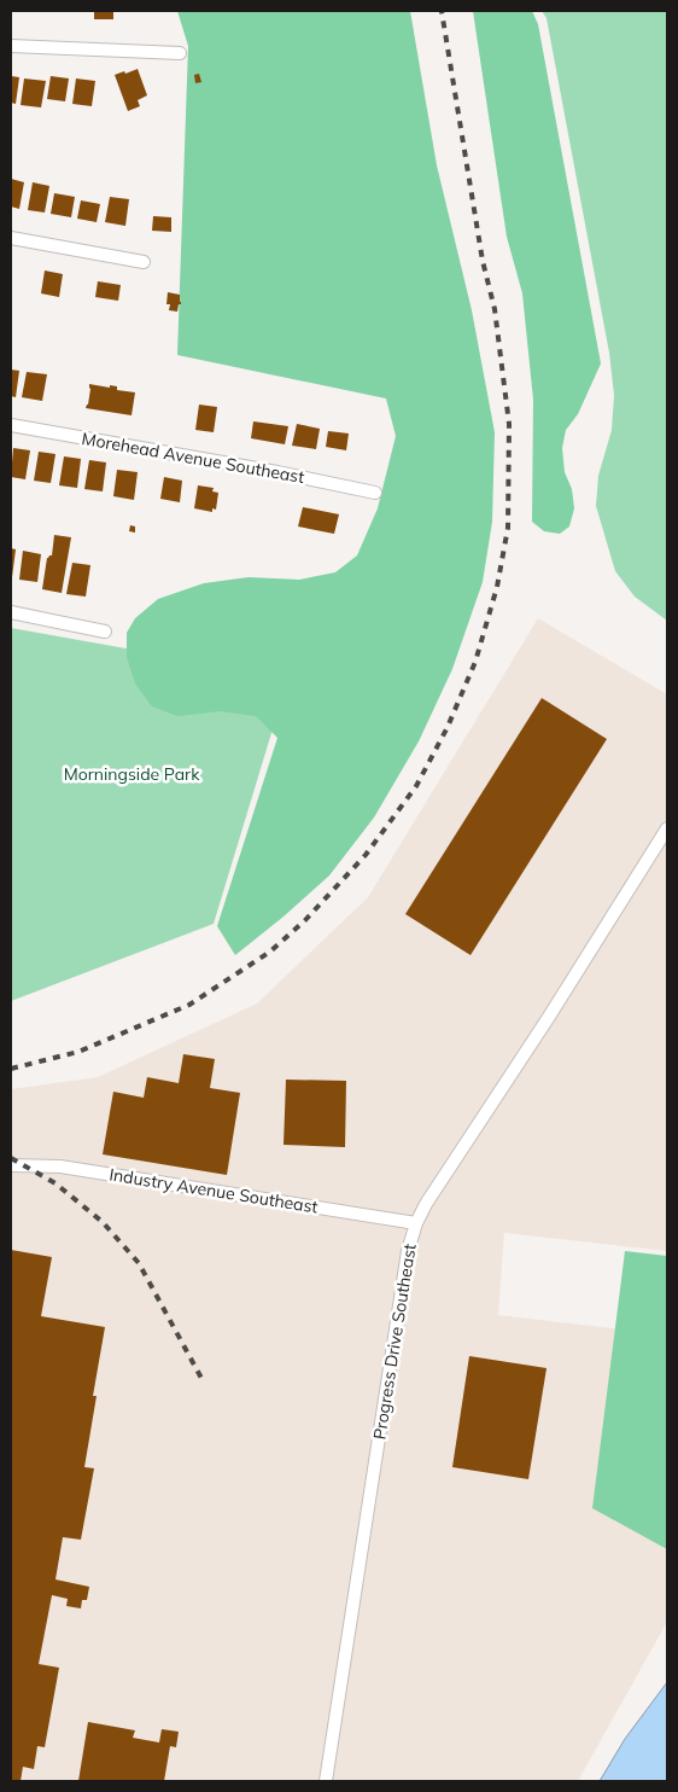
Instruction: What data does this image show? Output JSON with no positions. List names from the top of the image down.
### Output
{
  "streets": {
    "street": ["Morehead Avenue Southeast", "Industry Avenue Southeast", "Progress Drive Southeast"]
  },
  "crossings": [
    ["Industry Avenue Southeast", "Progress Drive Southeast"]
  ],
  "parks": ["Morningside Park"]
}
